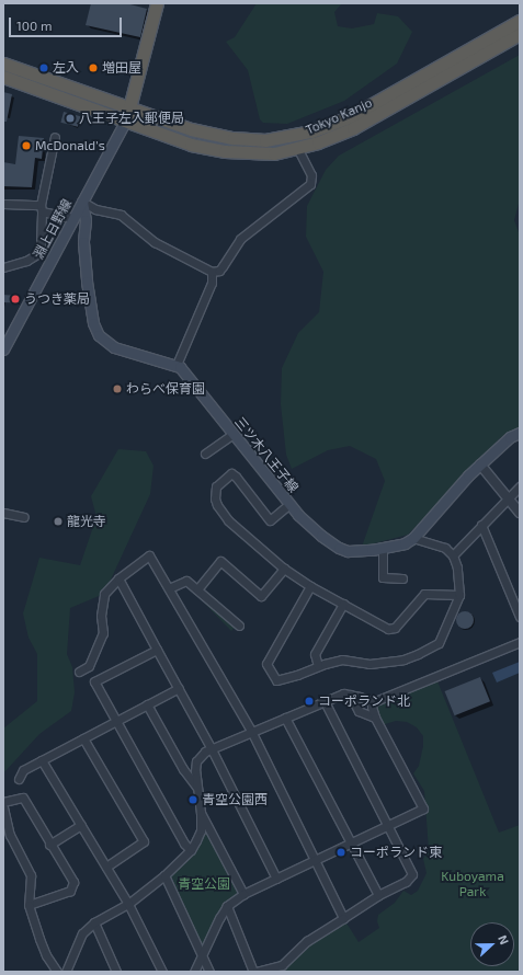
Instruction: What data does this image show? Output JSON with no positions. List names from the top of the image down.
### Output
{
  "streets": {
    "highway": ["Tokyo Kanjo"],
    "main road": ["淵上日野線", "三ツ木八王子線"]
  },
  "crossings": [
    ["Tokyo Kanjo", "淵上日野線"]
  ],
  "parks": ["Kuboyama Park", "青空公園"],
  "places": [
    "左入",
    "増田屋",
    "八王子左入郵便局",
    "McDonald's",
    "うつき薬局",
    "わらべ保育園",
    "龍光寺",
    "コーポランド北",
    "青空公園西",
    "コーポランド東"
  ],
  "scale_bar": "100 m",
  "north": "right"
}
